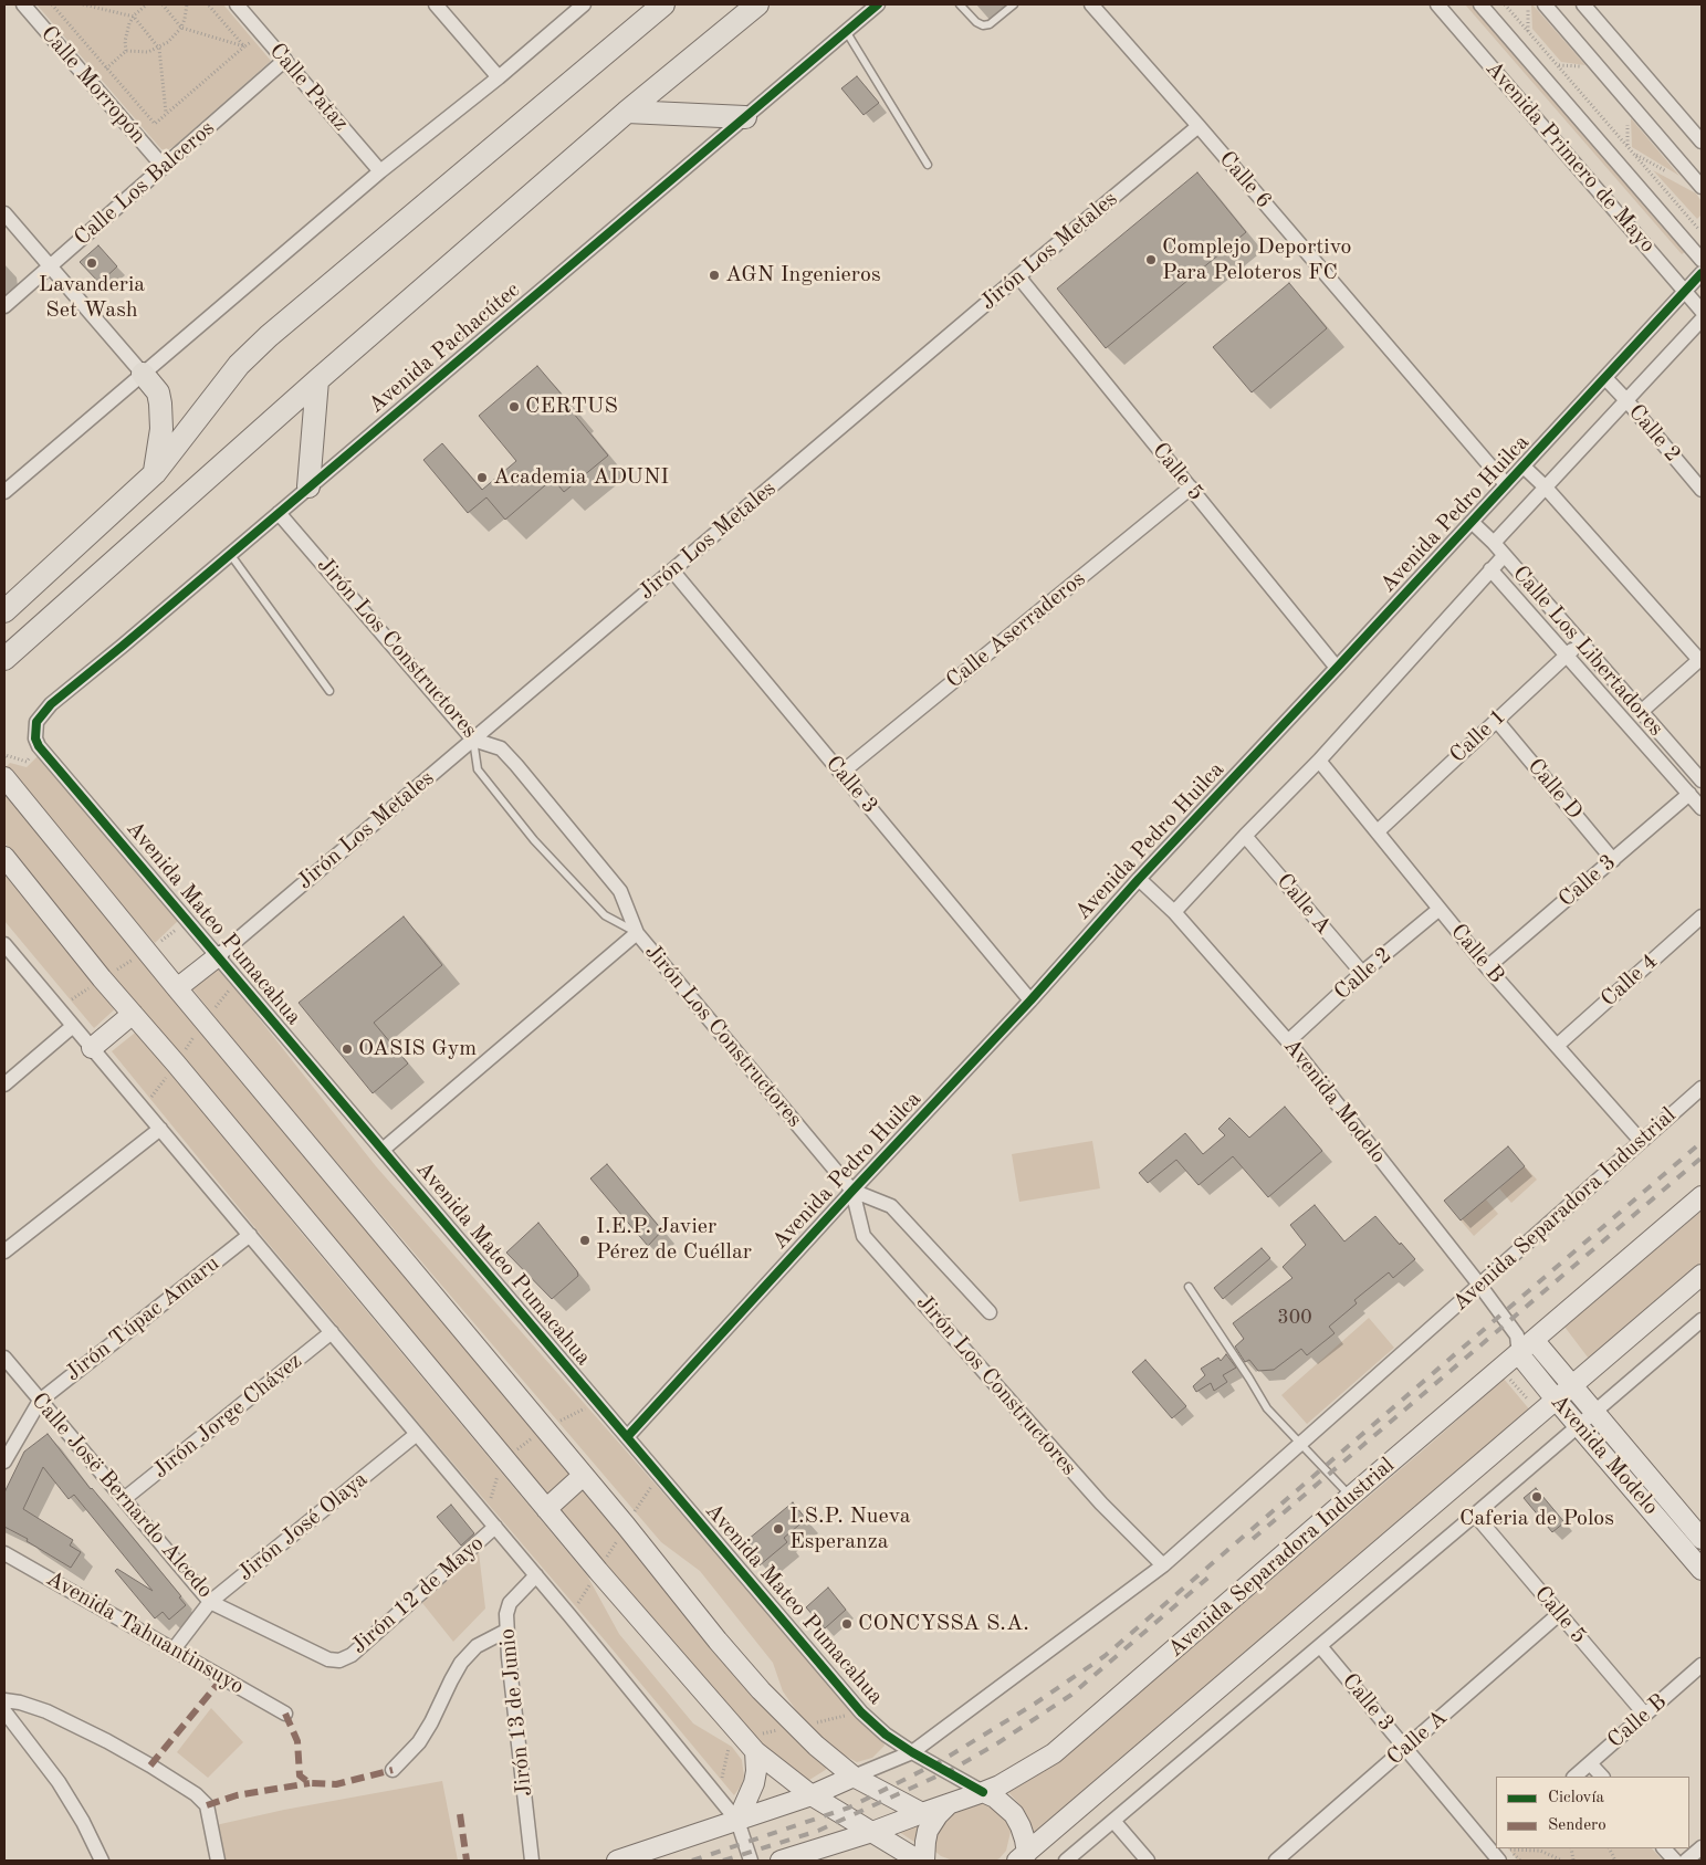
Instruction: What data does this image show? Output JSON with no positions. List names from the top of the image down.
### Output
{
  "streets": {
    "main road": ["Avenida Modelo", "Avenida Separadora Industrial"],
    "street": [
      "Calle Morropón",
      "Calle Pataz",
      "Avenida Primero de Mayo",
      "Calle 6",
      "Calle Los Balceros",
      "Jirón Los Metales",
      "Avenida Pachacútec",
      "Calle 2",
      "Calle 5",
      "Avenida Pedro Huilca",
      "Calle Aserraderos",
      "Jirón Los Constructores",
      "Calle Los Libertadores",
      "Calle 1",
      "Calle 3",
      "Calle D",
      "Calle A",
      "Avenida Mateo Pumacahua",
      "Calle B",
      "Calle 4",
      "Jirón Túpac Amaru",
      "Jirón Jorge Chávez",
      "Calle Josë Bernardo Alcedo",
      "Jirón José Olaya",
      "Jirón 12 de Mayo",
      "Avenida Tahuantinsuyo",
      "Jirón 13 de Junio"
    ]
  },
  "crossings": [
    ["Calle Morropón", "Calle Los Balceros"],
    ["Calle Pataz", "Calle Los Balceros"],
    ["Avenida Primero de Mayo", "Avenida Pedro Huilca"],
    ["Calle 6", "Jirón Los Metales"],
    ["Calle 6", "Avenida Pedro Huilca"],
    ["Jirón Los Metales", "Calle 5"],
    ["Jirón Los Metales", "Jirón Los Constructores"],
    ["Jirón Los Metales", "Calle 3"],
    ["Jirón Los Metales", "Avenida Mateo Pumacahua"],
    ["Avenida Pachacútec", "Jirón Los Constructores"],
    ["Avenida Pachacútec", "Avenida Mateo Pumacahua"],
    ["Calle 2", "Avenida Pedro Huilca"],
    ["Calle 2", "Calle A"],
    ["Calle 2", "Calle B"],
    ["Calle 2", "Avenida Modelo"],
    ["Calle 5", "Avenida Pedro Huilca"],
    ["Calle 5", "Calle Aserraderos"],
    ["Calle 5", "Calle A"],
    ["Calle 5", "Calle B"],
    ["Avenida Pedro Huilca", "Jirón Los Constructores"],
    ["Avenida Pedro Huilca", "Calle Los Libertadores"],
    ["Avenida Pedro Huilca", "Calle 3"],
    ["Avenida Pedro Huilca", "Avenida Mateo Pumacahua"],
    ["Avenida Pedro Huilca", "Avenida Modelo"],
    ["Calle Aserraderos", "Calle 3"],
    ["Jirón Los Constructores", "Avenida Separadora Industrial"],
    ["Calle Los Libertadores", "Calle 1"],
    ["Calle Los Libertadores", "Calle 3"],
    ["Calle 1", "Calle D"],
    ["Calle 1", "Calle B"],
    ["Calle 3", "Calle D"],
    ["Calle 3", "Calle A"],
    ["Calle 3", "Calle B"],
    ["Avenida Mateo Pumacahua", "Avenida Separadora Industrial"],
    ["Calle B", "Calle 4"],
    ["Calle B", "Avenida Separadora Industrial"],
    ["Avenida Modelo", "Avenida Separadora Industrial"],
    ["Jirón Túpac Amaru", "Calle Josë Bernardo Alcedo"],
    ["Jirón Jorge Chávez", "Calle Josë Bernardo Alcedo"],
    ["Calle Josë Bernardo Alcedo", "Jirón José Olaya"],
    ["Calle Josë Bernardo Alcedo", "Jirón 12 de Mayo"],
    ["Jirón José Olaya", "Avenida Tahuantinsuyo"]
  ],
  "places": [
    "Complejo Deportivo Para Peloteros FC",
    "Lavanderia Set Wash",
    "AGN Ingenieros",
    "CERTUS",
    "Academia ADUNI",
    "OASIS Gym",
    "I.E.P. Javier Pérez de Cuéllar",
    "Caferia de Polos",
    "I.S.P. Nueva Esperanza",
    "CONCYSSA S.A."
  ],
  "house_numbers": ["300"],
  "legend": ["Ciclovía", "Sendero"]
}
